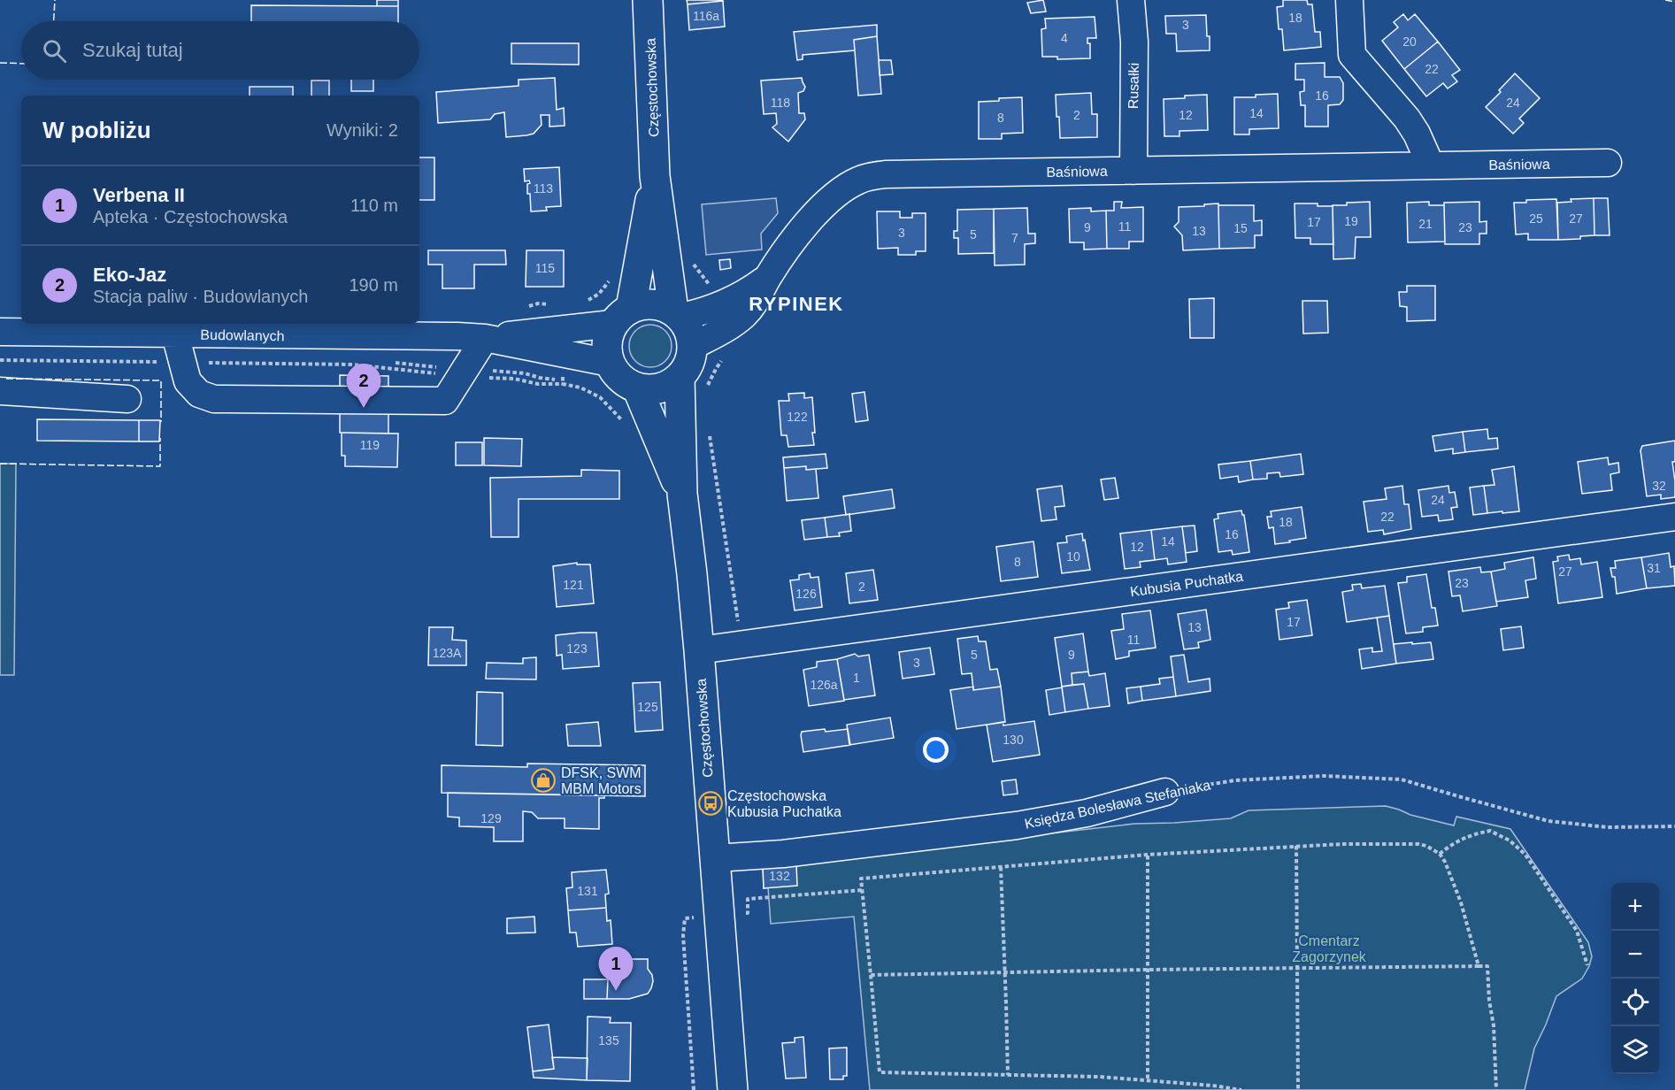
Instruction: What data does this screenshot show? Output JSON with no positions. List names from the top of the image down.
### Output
{
  "streets": {
    "main road": ["Częstochowska"],
    "street": [
      "Rusałki",
      "Baśniowa",
      "Budowlanych",
      "Kubusia Puchatka",
      "Księdza Bolesława Stefaniaka"
    ]
  },
  "crossings": [
    ["Rusałki", "Baśniowa"],
    ["Częstochowska", "Baśniowa"],
    ["Częstochowska", "Budowlanych"],
    ["Częstochowska", "Kubusia Puchatka"],
    ["Częstochowska", "Księdza Bolesława Stefaniaka"],
    ["Baśniowa", "Budowlanych"]
  ],
  "districts": ["RYPINEK"],
  "parks": ["Cmentarz Zagorzynek"],
  "places": {
    "shop": ["DFSK, SWM MBM Motors"],
    "bus stop": ["Częstochowska Kubusia Puchatka"]
  },
  "house_numbers": [
    "116a",
    "18",
    "3",
    "4",
    "20",
    "22",
    "16",
    "118",
    "24",
    "14",
    "2",
    "12",
    "8",
    "113",
    "25",
    "27",
    "19",
    "17",
    "21",
    "11",
    "9",
    "23",
    "15",
    "13",
    "3",
    "5",
    "7",
    "115",
    "122",
    "119",
    "32",
    "24",
    "22",
    "18",
    "16",
    "14",
    "12",
    "10",
    "8",
    "31",
    "27",
    "23",
    "121",
    "2",
    "126",
    "17",
    "13",
    "11",
    "123",
    "123A",
    "5",
    "9",
    "3",
    "1",
    "126a",
    "125",
    "130",
    "129",
    "132",
    "131",
    "135"
  ],
  "page": {
    "search": "Szukaj tutaj",
    "heading": ["W pobliżu", "Wyniki: 2"],
    "list": [
      {
        "mark": "1",
        "name": "Verbena II",
        "note": "Apteka · Częstochowska",
        "value": "110 m"
      },
      {
        "mark": "2",
        "name": "Eko-Jaz",
        "note": "Stacja paliw · Budowlanych",
        "value": "190 m"
      }
    ],
    "pins": ["2", "1"],
    "map_buttons": ["+", "−"]
  }
}
